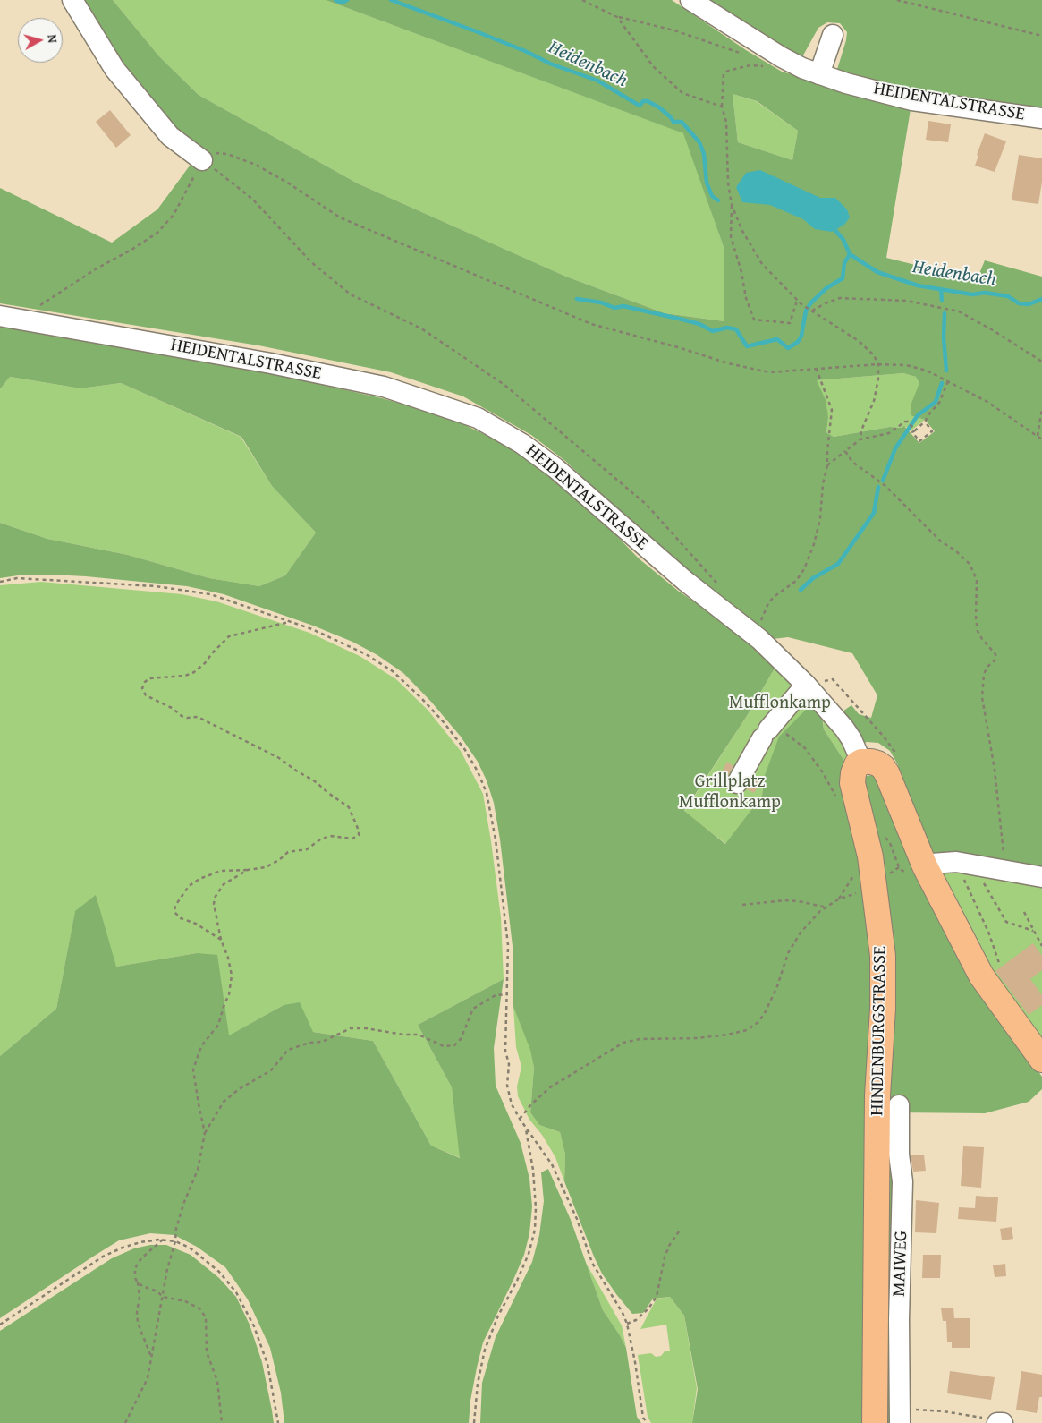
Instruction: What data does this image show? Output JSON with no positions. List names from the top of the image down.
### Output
{
  "streets": {
    "main road": ["HINDENBURGSTRASSE"],
    "street": ["HEIDENTALSTRASSE", "MAIWEG"]
  },
  "crossings": [
    ["HEIDENTALSTRASSE", "HINDENBURGSTRASSE"]
  ],
  "water": ["Heidenbach"],
  "parks": ["Mufflonkamp", "Grillplatz Mufflonkamp"],
  "north": "right"
}
